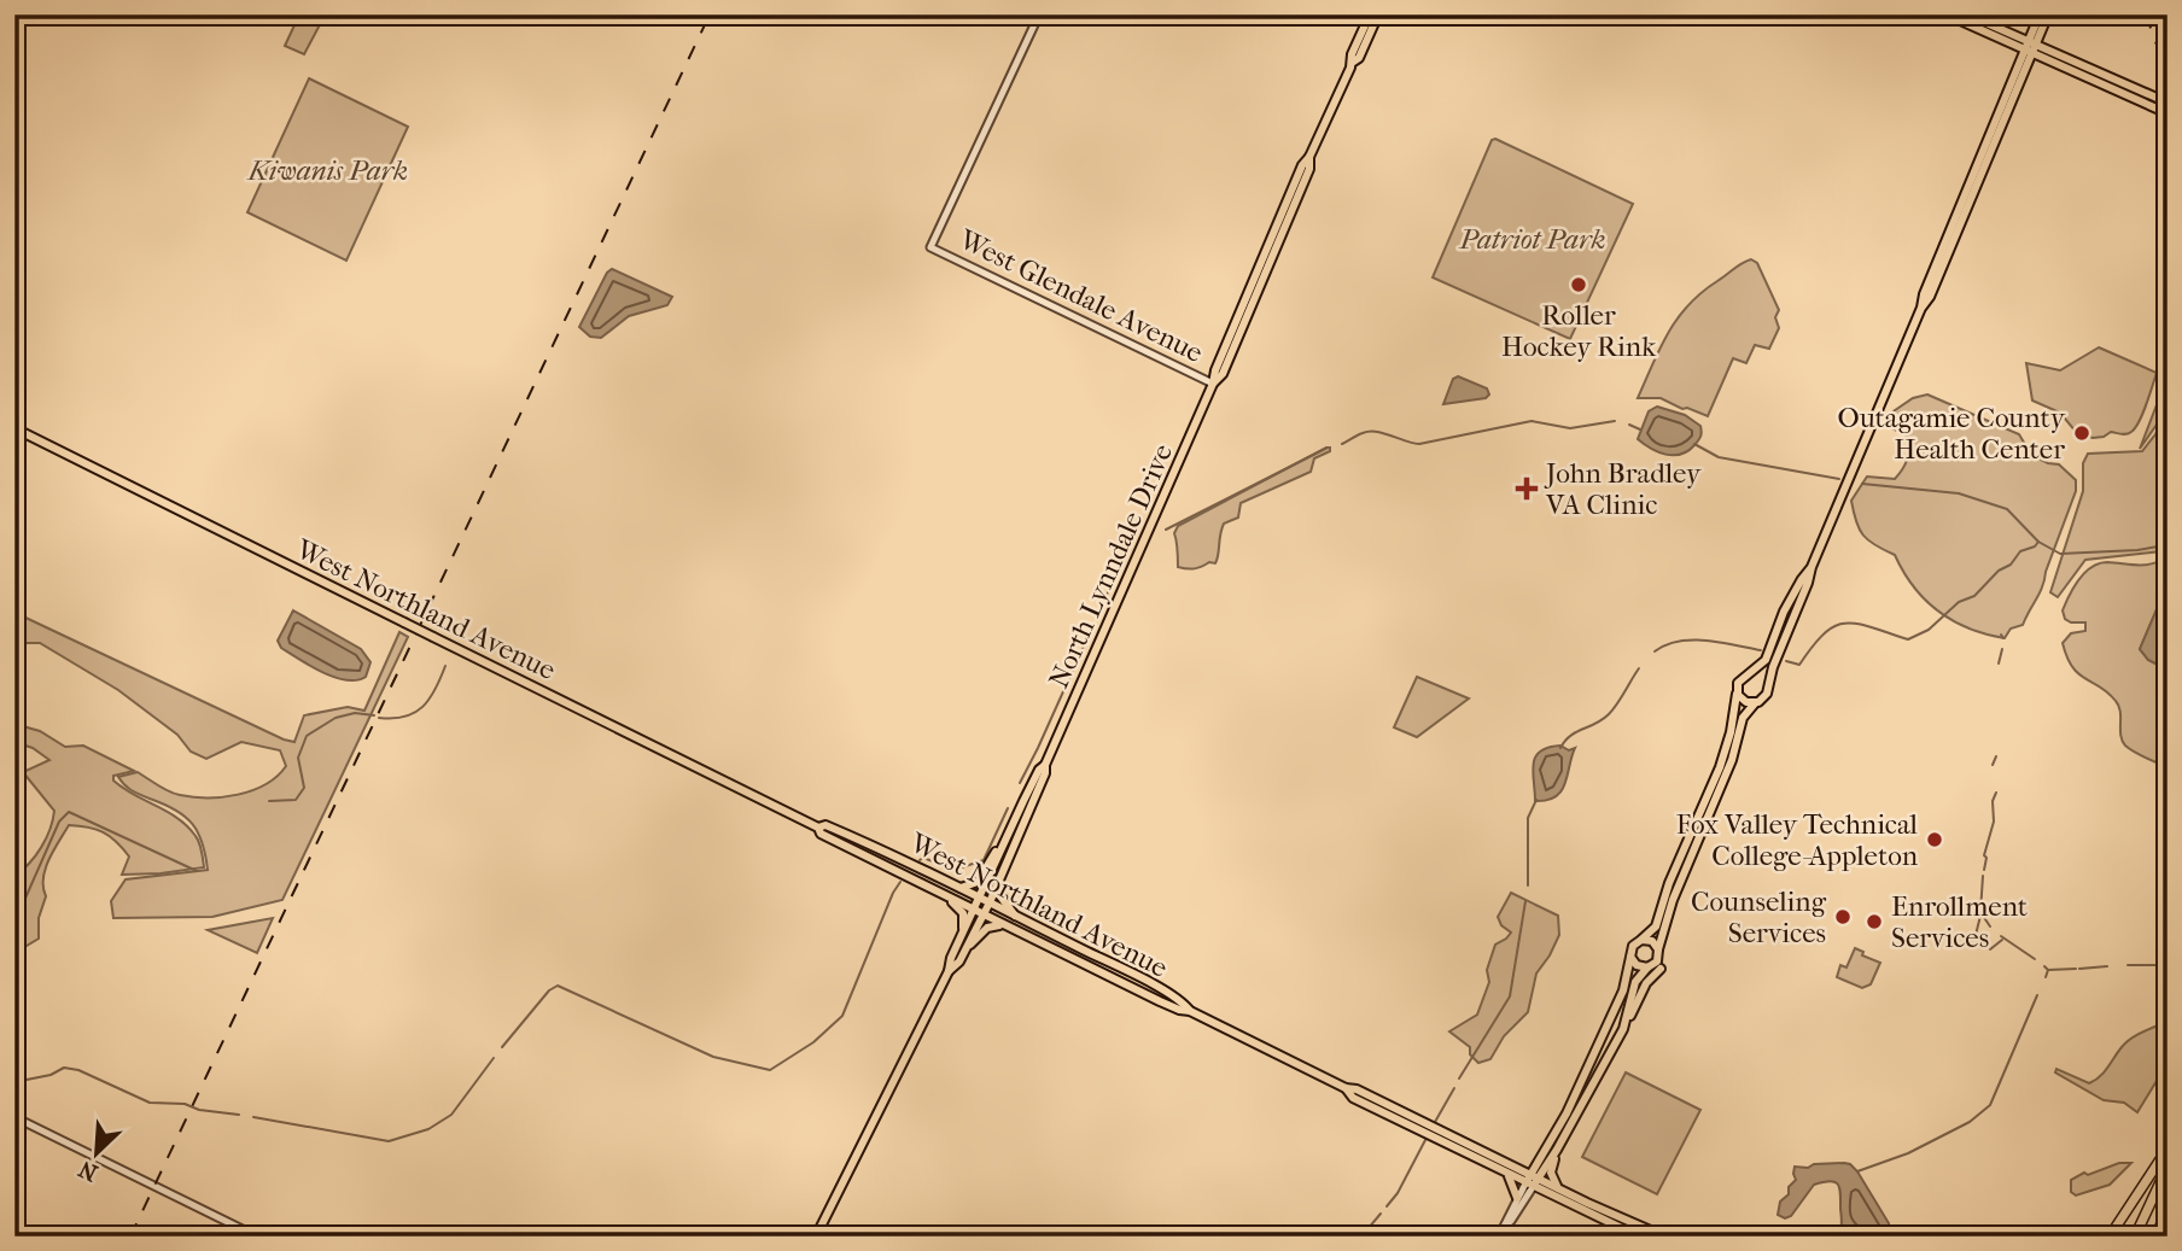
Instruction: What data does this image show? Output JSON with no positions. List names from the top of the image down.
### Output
{
  "streets": {
    "main road": ["North Lynndale Drive", "West Northland Avenue"],
    "street": ["West Glendale Avenue"]
  },
  "crossings": [
    ["West Glendale Avenue", "North Lynndale Drive"],
    ["North Lynndale Drive", "West Northland Avenue"]
  ],
  "parks": ["Kiwanis Park", "Patriot Park"],
  "places": {
    "other": [
      "Roller Hockey Rink",
      "Outagamie County Health Center",
      "Fox Valley Technical College-Appleton",
      "Counseling Services",
      "Enrollment Services"
    ],
    "health": ["John Bradley VA Clinic"]
  },
  "north": "bottom left"
}
